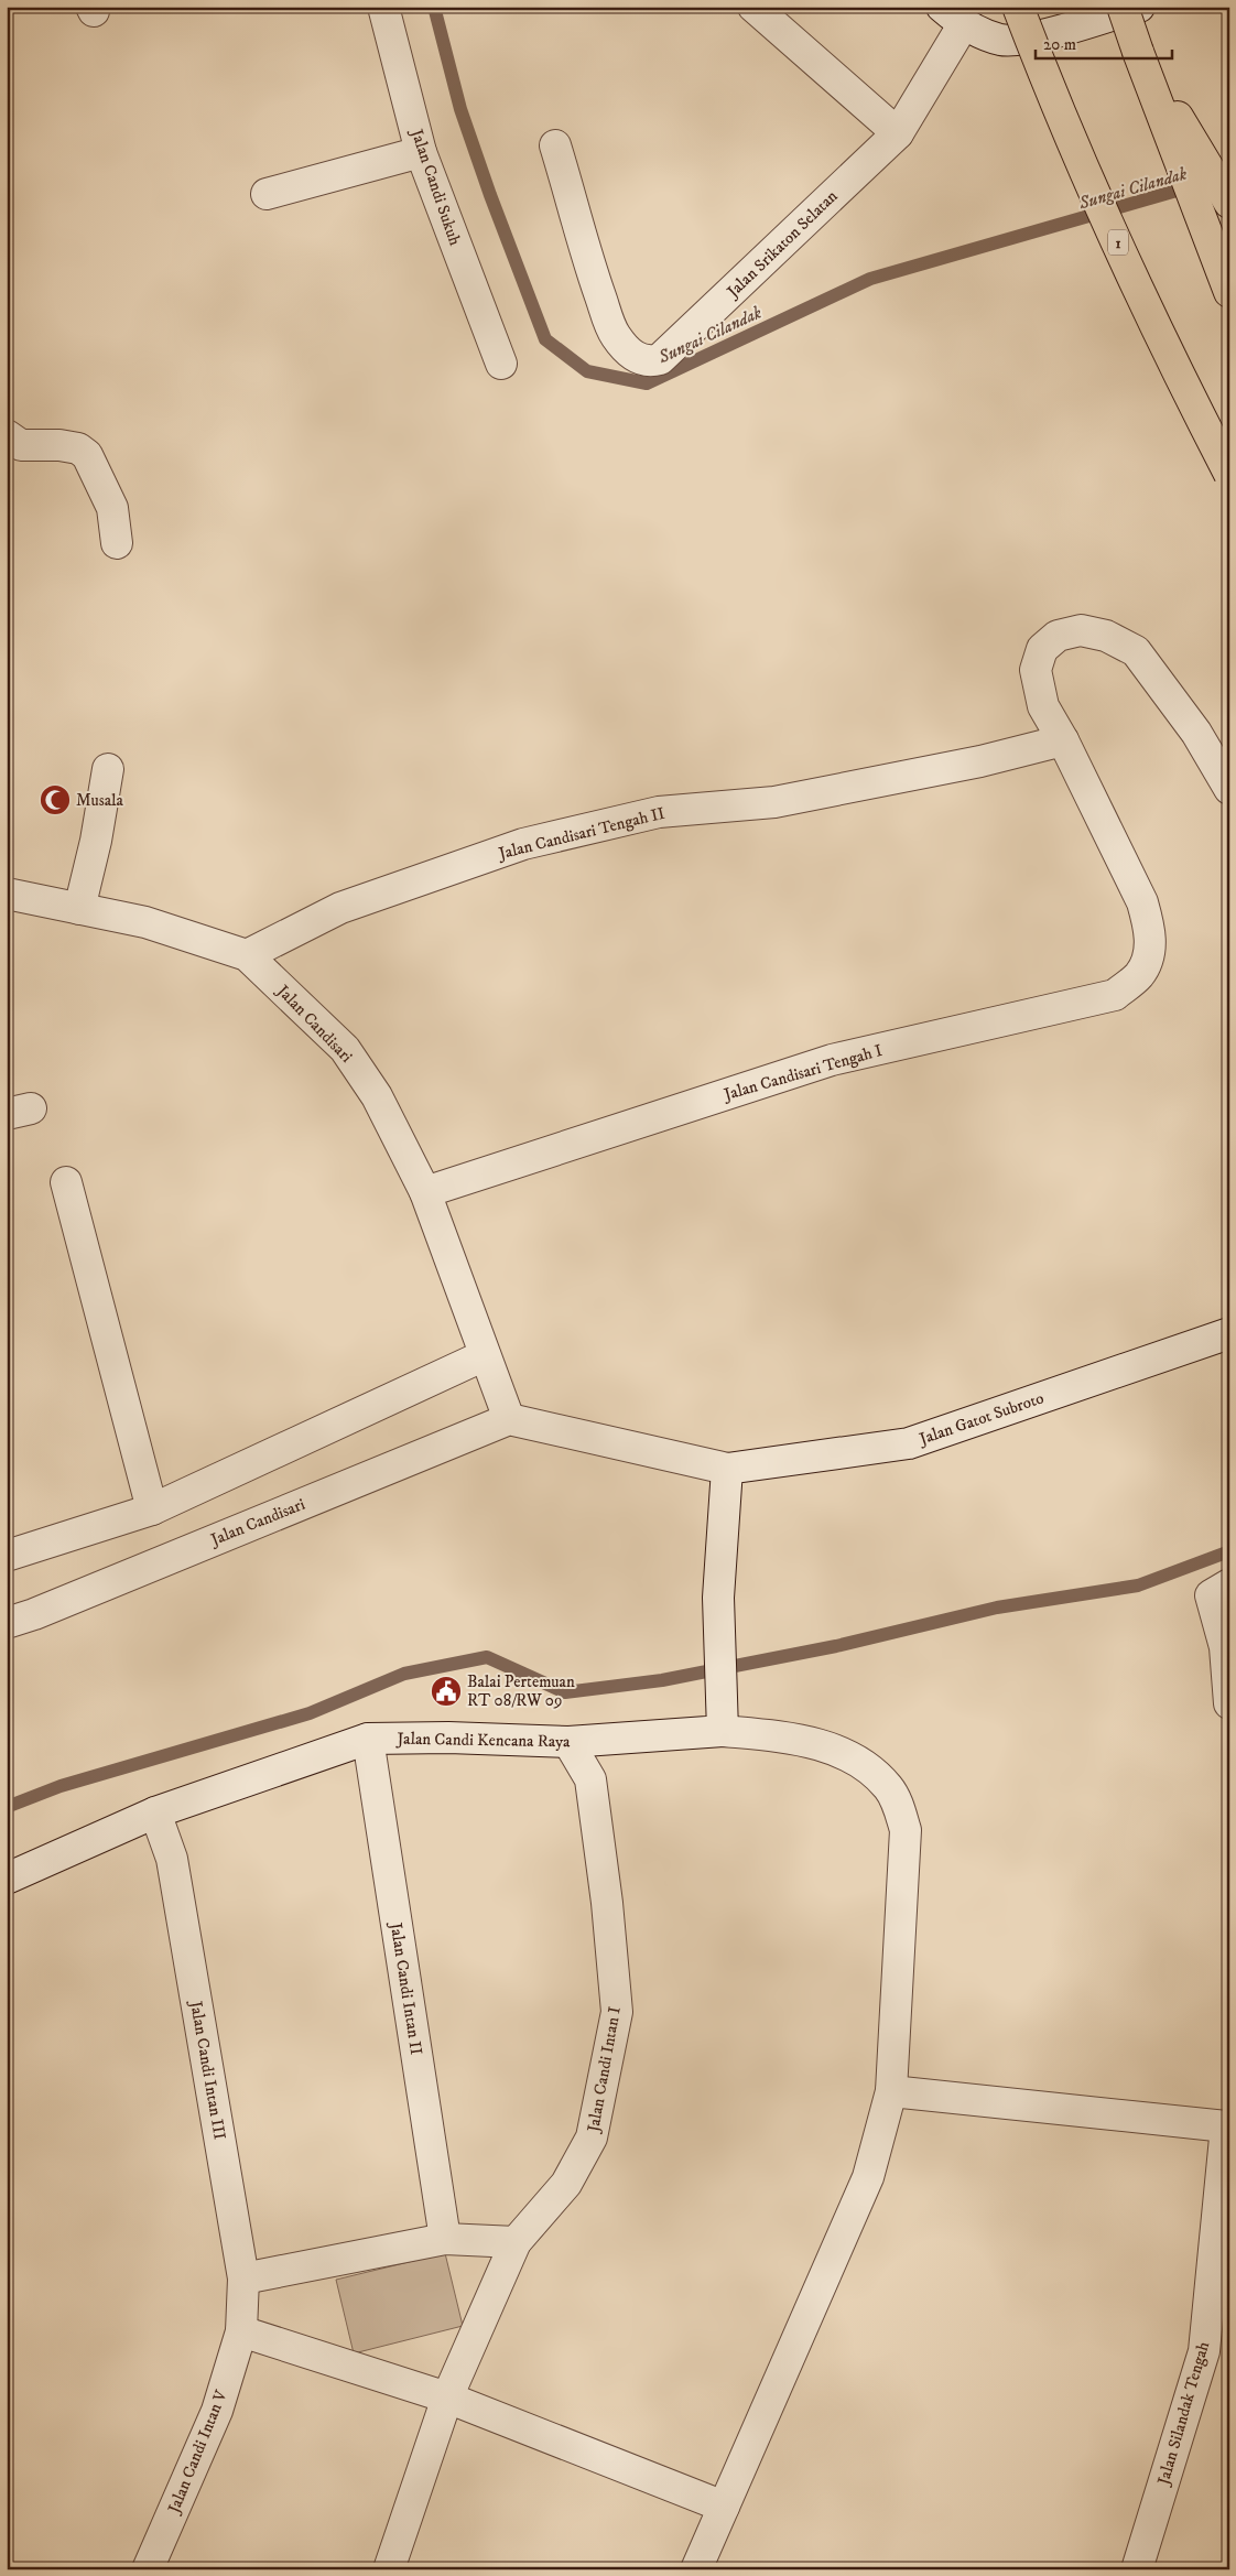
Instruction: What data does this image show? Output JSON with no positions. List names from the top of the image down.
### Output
{
  "streets": {
    "highway": ["1"],
    "street": [
      "Jalan Candi Sukuh",
      "Jalan Srikaton Selatan",
      "Jalan Candisari Tengah II",
      "Jalan Candisari",
      "Jalan Candisari Tengah I",
      "Jalan Gatot Subroto",
      "Jalan Candi Kencana Raya",
      "Jalan Candi Intan II",
      "Jalan Candi Intan I",
      "Jalan Candi Intan III",
      "Jalan Silandak Tengah",
      "Jalan Candi Intan V"
    ]
  },
  "crossings": [
    ["Jalan Candisari Tengah II", "Jalan Candisari"],
    ["Jalan Candisari Tengah II", "Jalan Candisari Tengah I"],
    ["Jalan Candisari", "Jalan Candisari Tengah I"],
    ["Jalan Candi Kencana Raya", "Jalan Candi Intan II"],
    ["Jalan Candi Kencana Raya", "Jalan Candi Intan I"],
    ["Jalan Candi Kencana Raya", "Jalan Candi Intan III"],
    ["Jalan Candi Intan III", "Jalan Candi Intan V"]
  ],
  "water": ["Sungai Cilandak"],
  "places": {
    "mosque": ["Musala"],
    "public building": ["Balai Pertemuan RT 08/RW 09"]
  },
  "scale_bar": "20 m"
}
